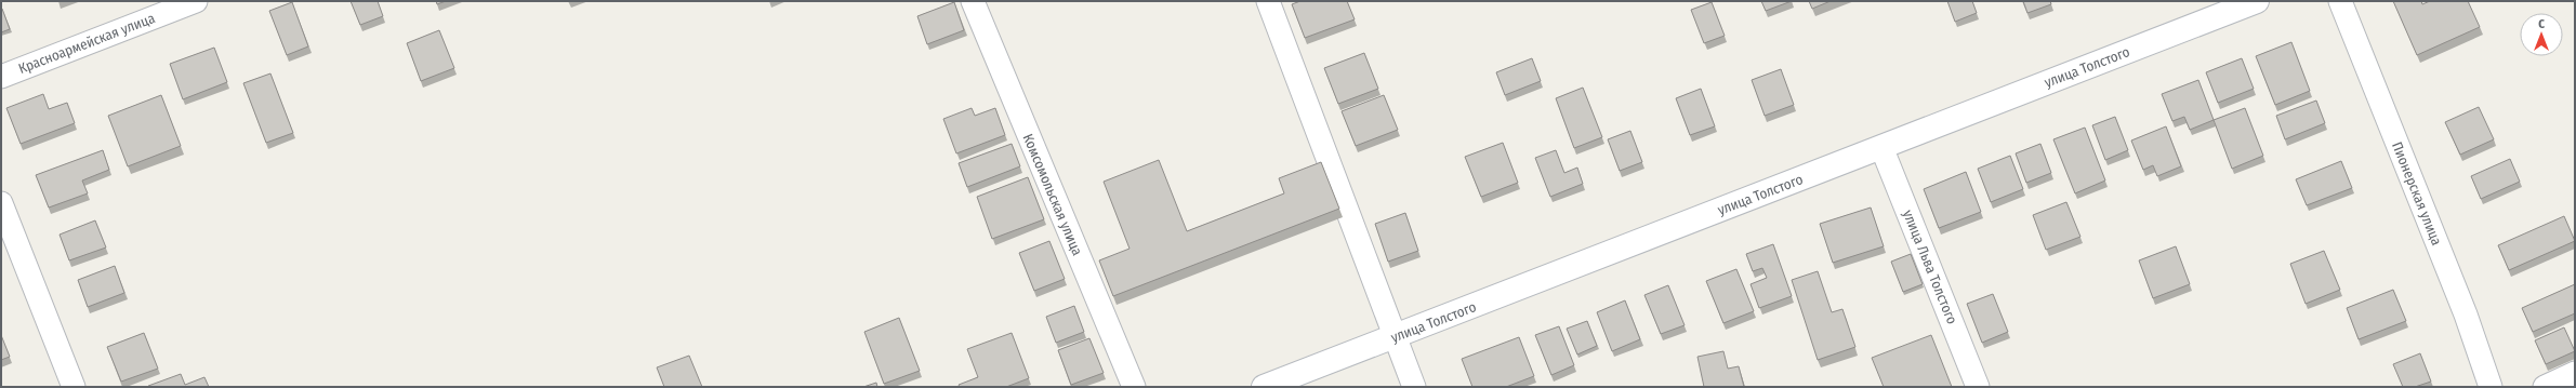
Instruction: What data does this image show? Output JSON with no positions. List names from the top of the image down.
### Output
{
  "streets": {
    "street": [
      "Красноармейская улица",
      "улица Толстого",
      "Пионерская улица",
      "Комсомольская улица",
      "улица Льва Толстого"
    ]
  },
  "crossings": [
    ["улица Толстого", "улица Льва Толстого"]
  ],
  "north": "top"
}
